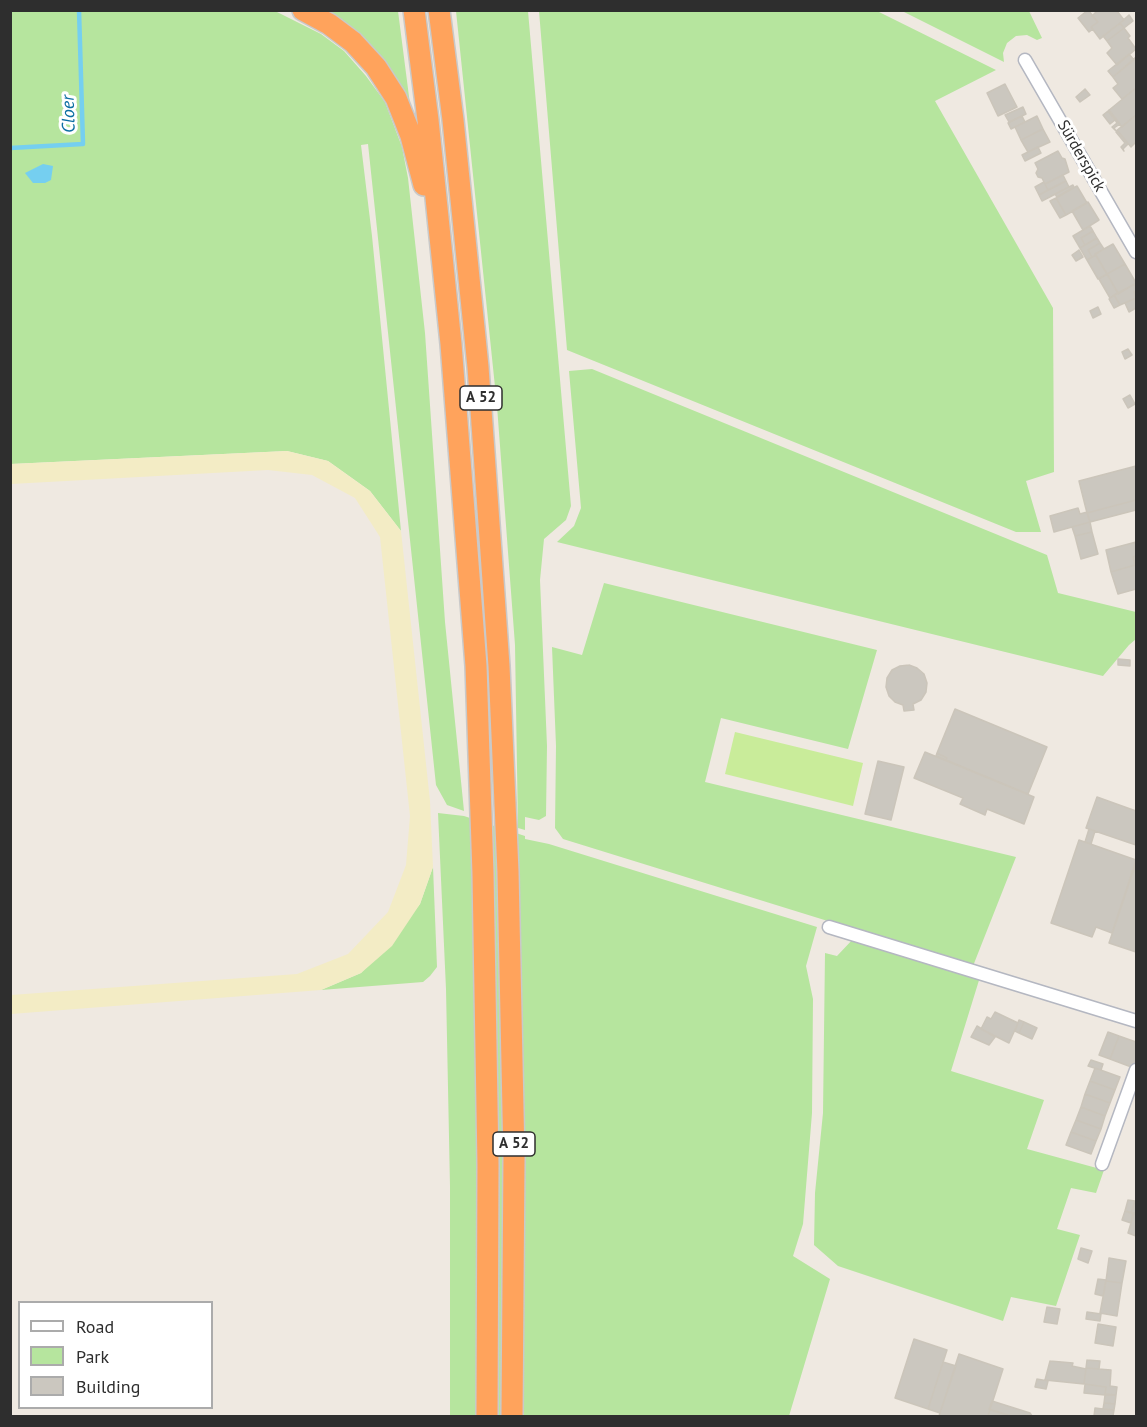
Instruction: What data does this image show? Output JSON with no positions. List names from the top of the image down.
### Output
{
  "streets": {
    "highway": ["A 52"],
    "street": ["Sürderspick"]
  },
  "water": ["Cloer"],
  "legend": ["Road", "Park", "Building"]
}
